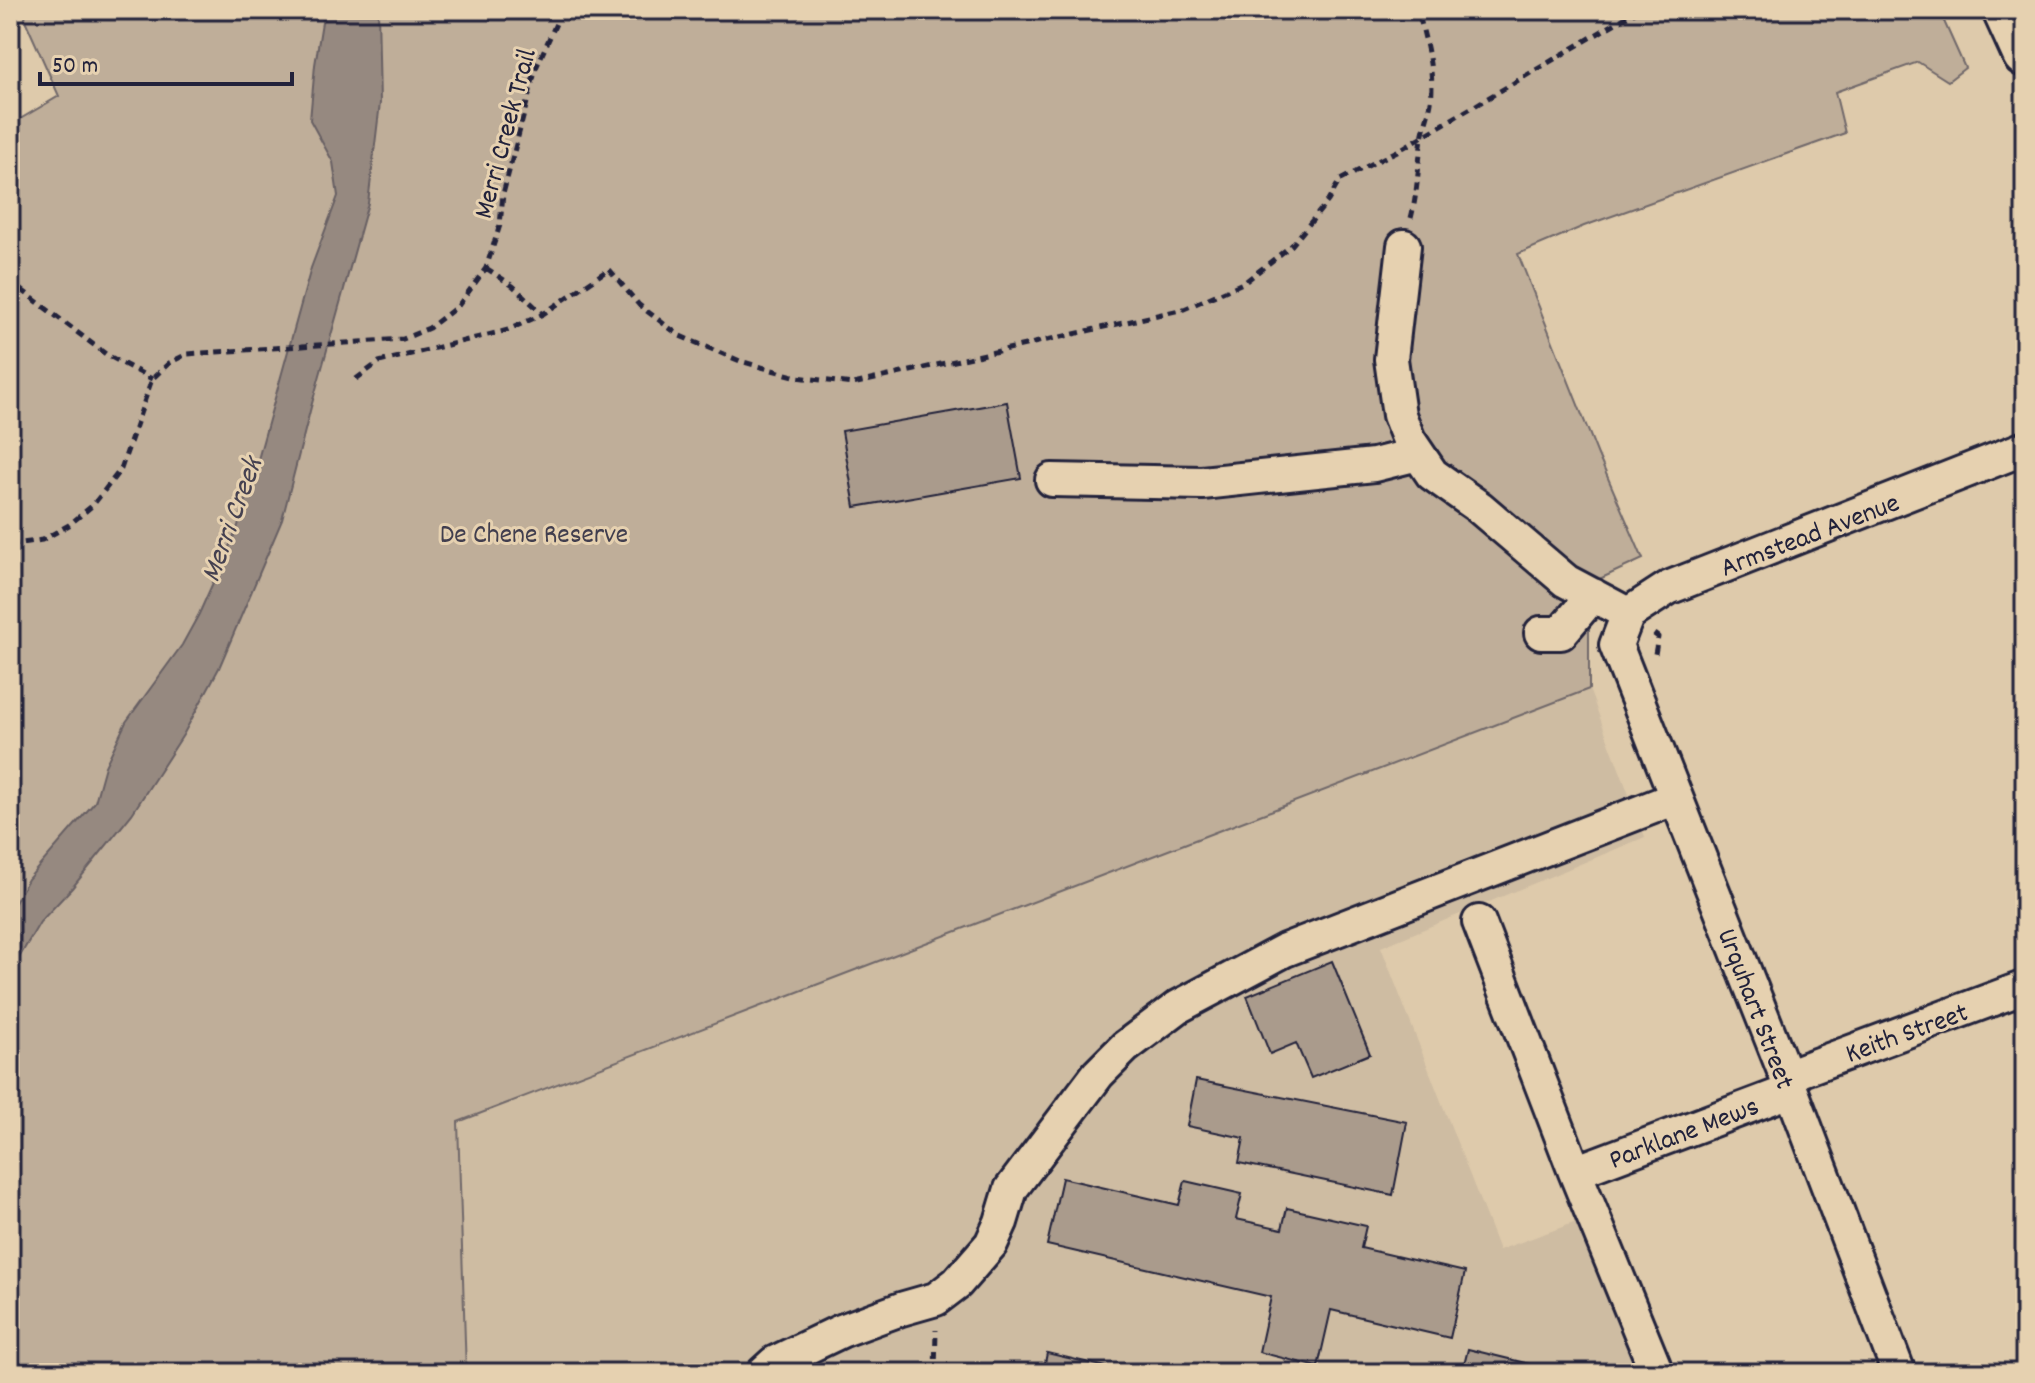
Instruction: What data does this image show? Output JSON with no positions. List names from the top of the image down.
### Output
{
  "streets": {
    "street": [
      "Armstead Avenue",
      "Urquhart Street",
      "Keith Street",
      "Parklane Mews"
    ],
    "path": ["Merri Creek Trail"]
  },
  "crossings": [
    ["Armstead Avenue", "Urquhart Street"],
    ["Urquhart Street", "Keith Street"],
    ["Urquhart Street", "Parklane Mews"],
    ["Keith Street", "Parklane Mews"]
  ],
  "water": ["Merri Creek"],
  "parks": ["De Chene Reserve"],
  "scale_bar": "50 m"
}
